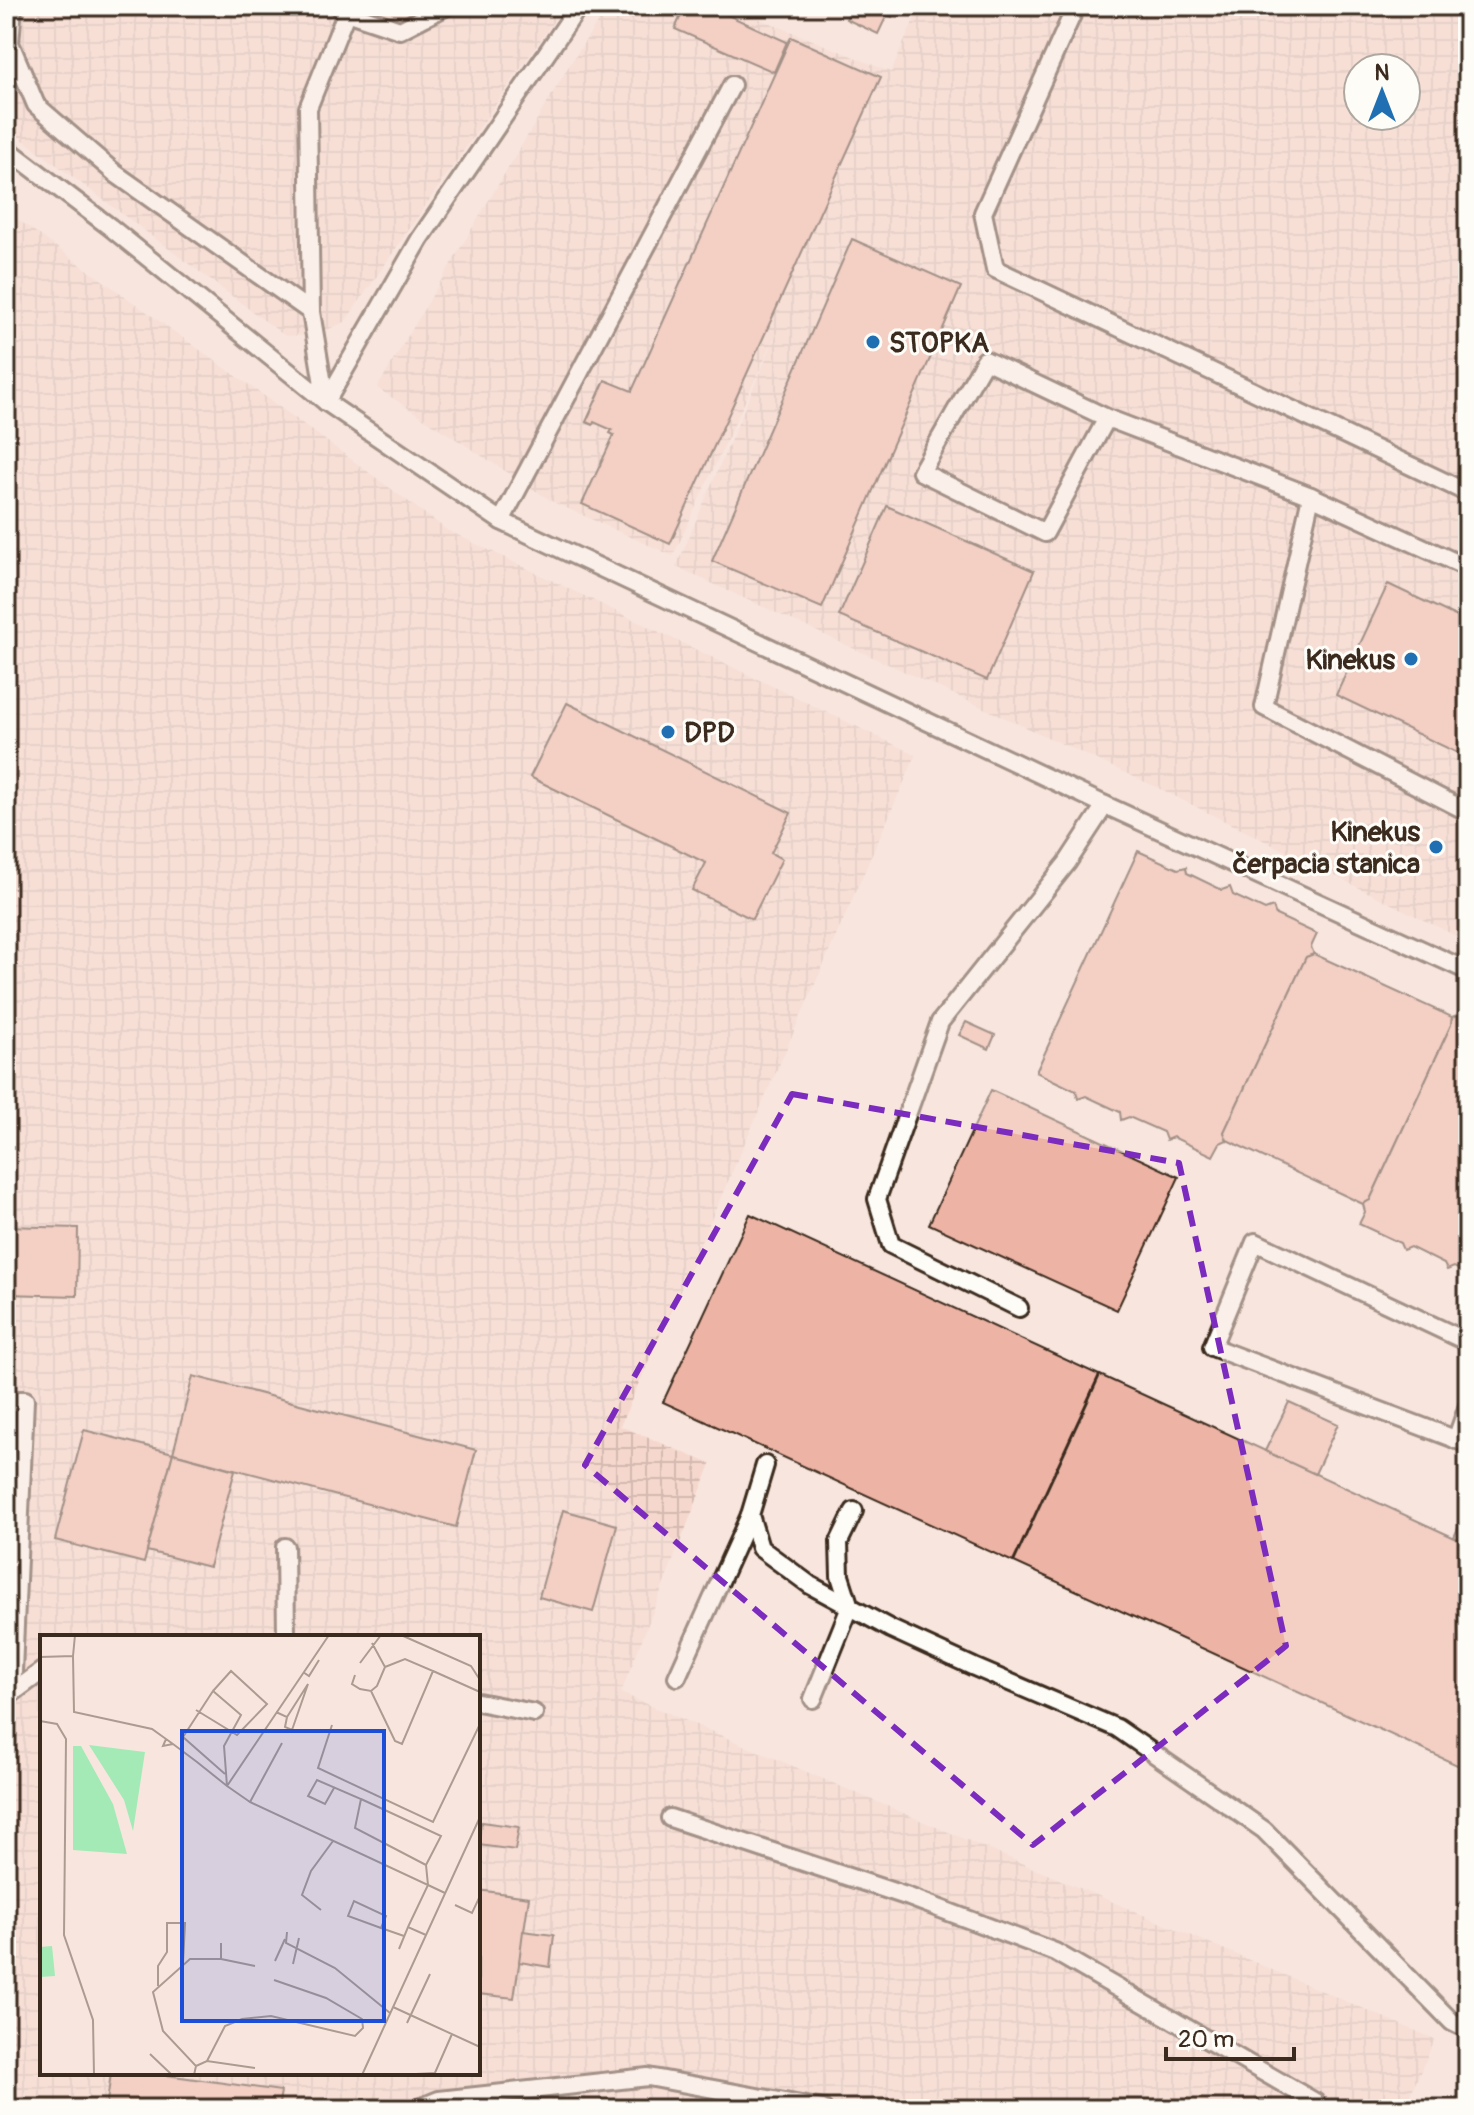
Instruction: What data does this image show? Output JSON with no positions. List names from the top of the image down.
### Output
{
  "places": [
    "STOPKA",
    "Kinekus",
    "DPD",
    "Kinekus čerpacia stanica"
  ],
  "scale_bar": "20 m",
  "north": "top"
}
